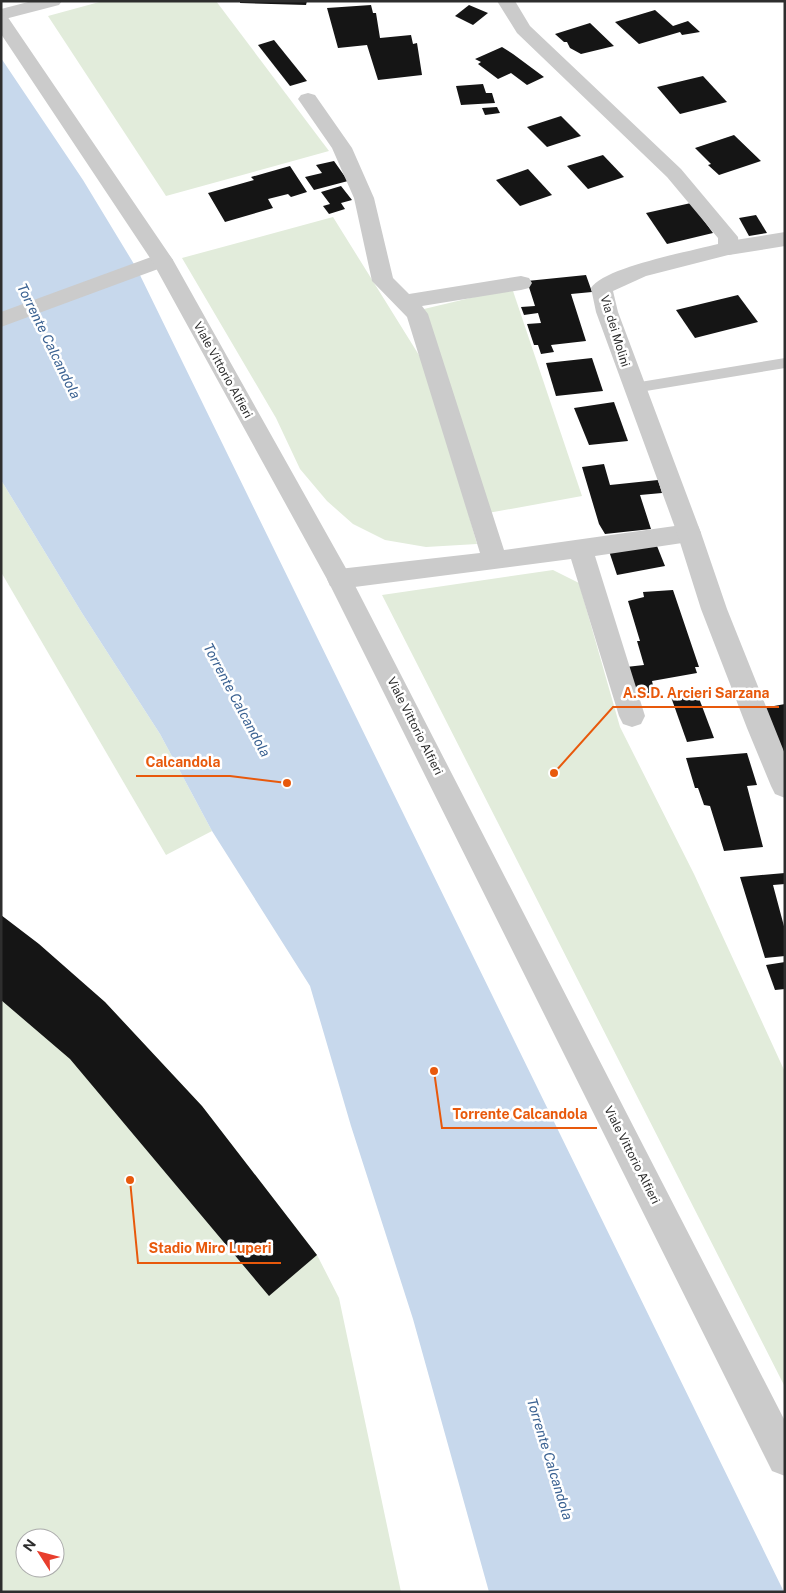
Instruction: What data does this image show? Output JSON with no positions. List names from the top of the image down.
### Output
{
  "streets": {
    "street": ["Via dei Molini", "Viale Vittorio Alfieri"]
  },
  "water": ["Torrente Calcandola"],
  "places": [
    "A.S.D. Arcieri Sarzana",
    "Calcandola",
    "Torrente Calcandola",
    "Stadio Miro Luperi"
  ],
  "north": "top left"
}
